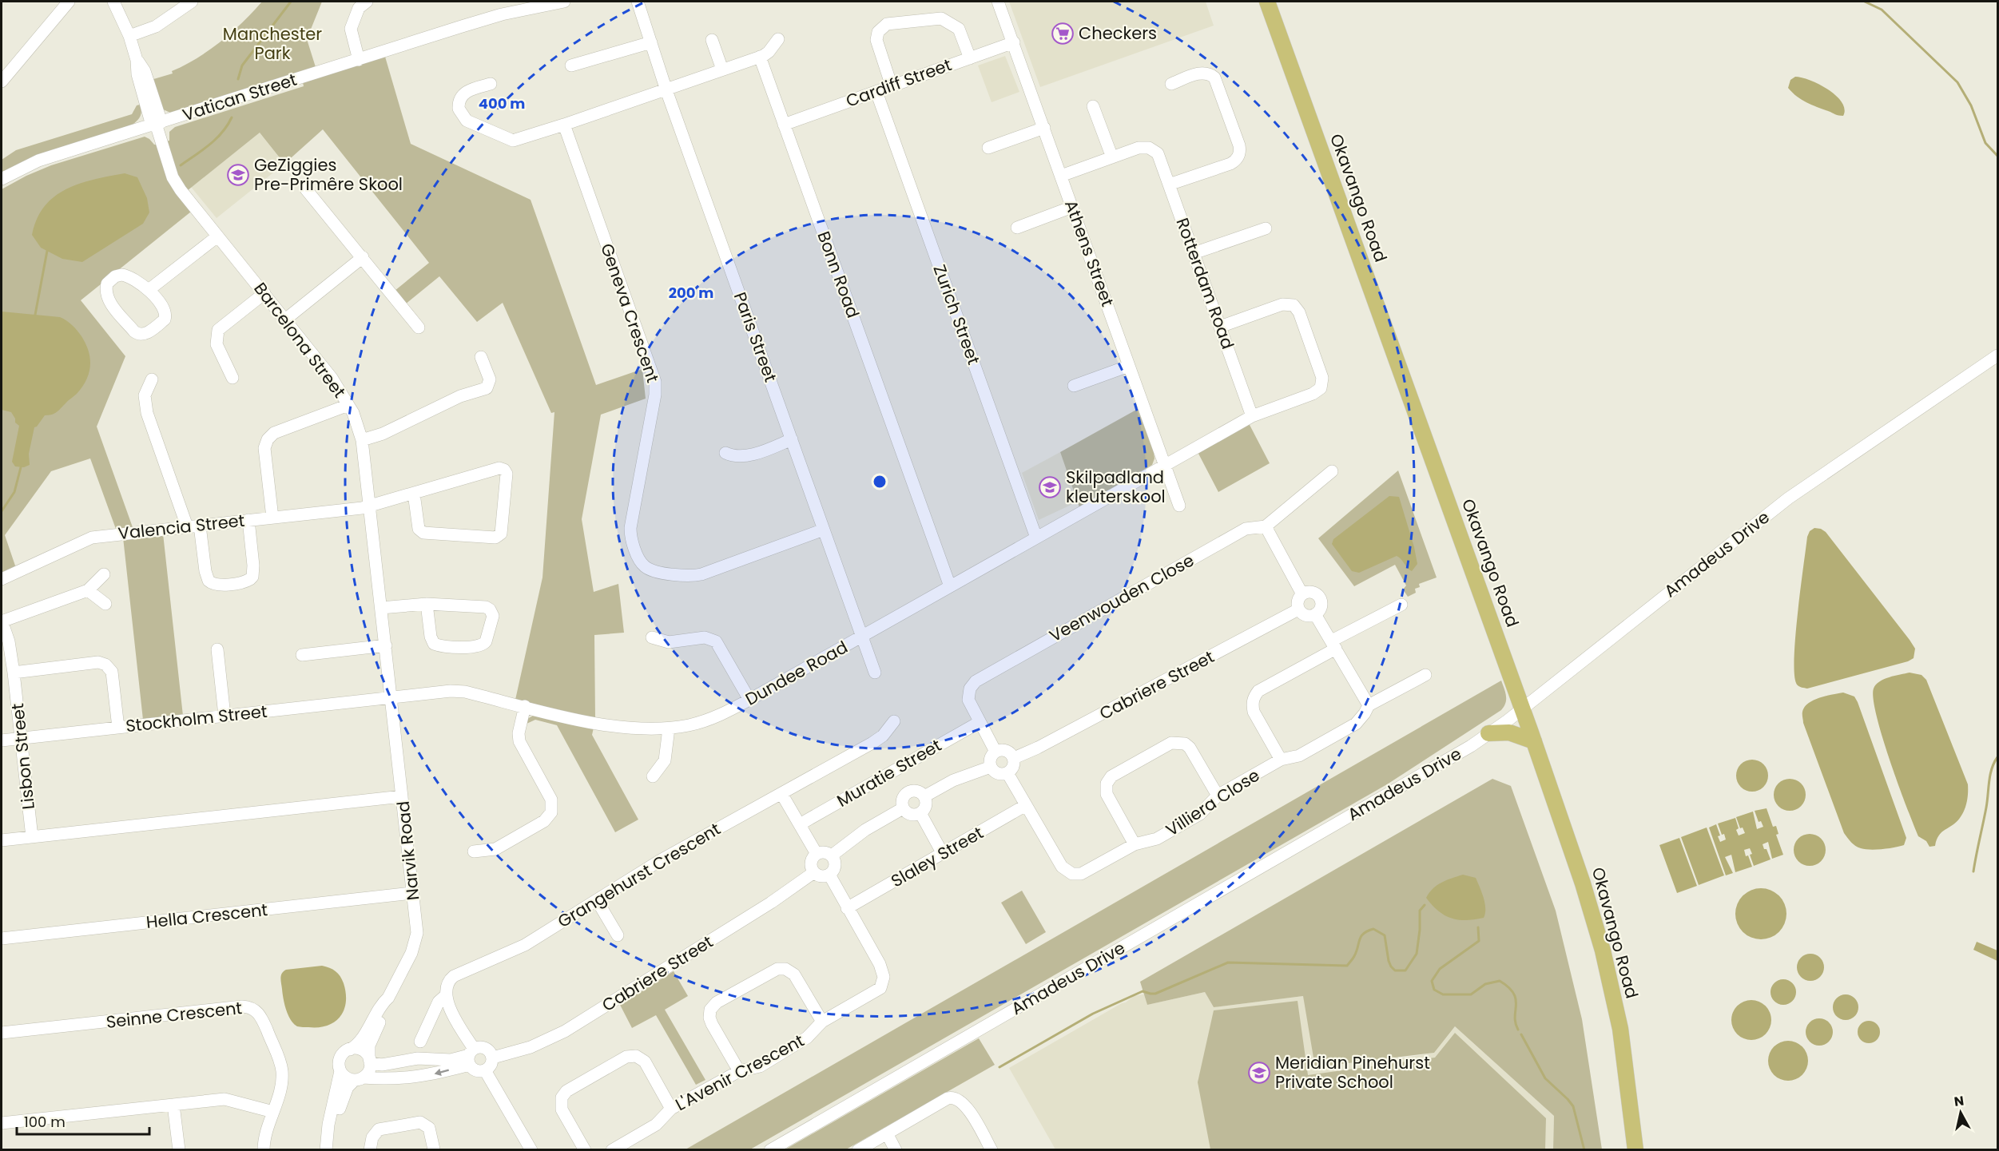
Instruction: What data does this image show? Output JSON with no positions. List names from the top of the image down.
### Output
{
  "streets": {
    "main road": ["Okavango Road"],
    "street": [
      "Cardiff Street",
      "Vatican Street",
      "Athens Street",
      "Bonn Road",
      "Rotterdam Road",
      "Geneva Crescent",
      "Zurich Street",
      "Paris Street",
      "Barcelona Street",
      "Valencia Street",
      "Amadeus Drive",
      "Veenwouden Close",
      "Dundee Road",
      "Cabriere Street",
      "Stockholm Street",
      "Lisbon Street",
      "Muratie Street",
      "Villiera Close",
      "Narvik Road",
      "Slaley Street",
      "Grangehurst Crescent",
      "Hella Crescent",
      "Seinne Crescent",
      "L'Avenir Crescent"
    ]
  },
  "crossings": [
    ["Cardiff Street", "Athens Street"],
    ["Cardiff Street", "Bonn Road"],
    ["Cardiff Street", "Zurich Street"],
    ["Vatican Street", "Barcelona Street"],
    ["Okavango Road", "Amadeus Drive"],
    ["Athens Street", "Rotterdam Road"],
    ["Athens Street", "Dundee Road"],
    ["Bonn Road", "Dundee Road"],
    ["Geneva Crescent", "Paris Street"],
    ["Zurich Street", "Dundee Road"],
    ["Paris Street", "Dundee Road"],
    ["Barcelona Street", "Valencia Street"],
    ["Barcelona Street", "Dundee Road"],
    ["Barcelona Street", "Stockholm Street"],
    ["Barcelona Street", "Narvik Road"],
    ["Veenwouden Close", "Cabriere Street"],
    ["Veenwouden Close", "Muratie Street"],
    ["Veenwouden Close", "Villiera Close"],
    ["Dundee Road", "Stockholm Street"],
    ["Dundee Road", "Narvik Road"],
    ["Cabriere Street", "Villiera Close"],
    ["Cabriere Street", "L'Avenir Crescent"],
    ["Stockholm Street", "Lisbon Street"],
    ["Stockholm Street", "Narvik Road"],
    ["Villiera Close", "Slaley Street"],
    ["Narvik Road", "Hella Crescent"],
    ["Slaley Street", "L'Avenir Crescent"]
  ],
  "parks": ["Manchester Park"],
  "places": {
    "supermarket": ["Checkers"],
    "school or university": ["GeZiggies Pre-Primêre Skool", "Skilpadland kleuterskool", "Meridian Pinehurst Private School"]
  },
  "scale_bar": "100 m",
  "north": "top",
  "rings": ["400 m", "200 m"]
}
